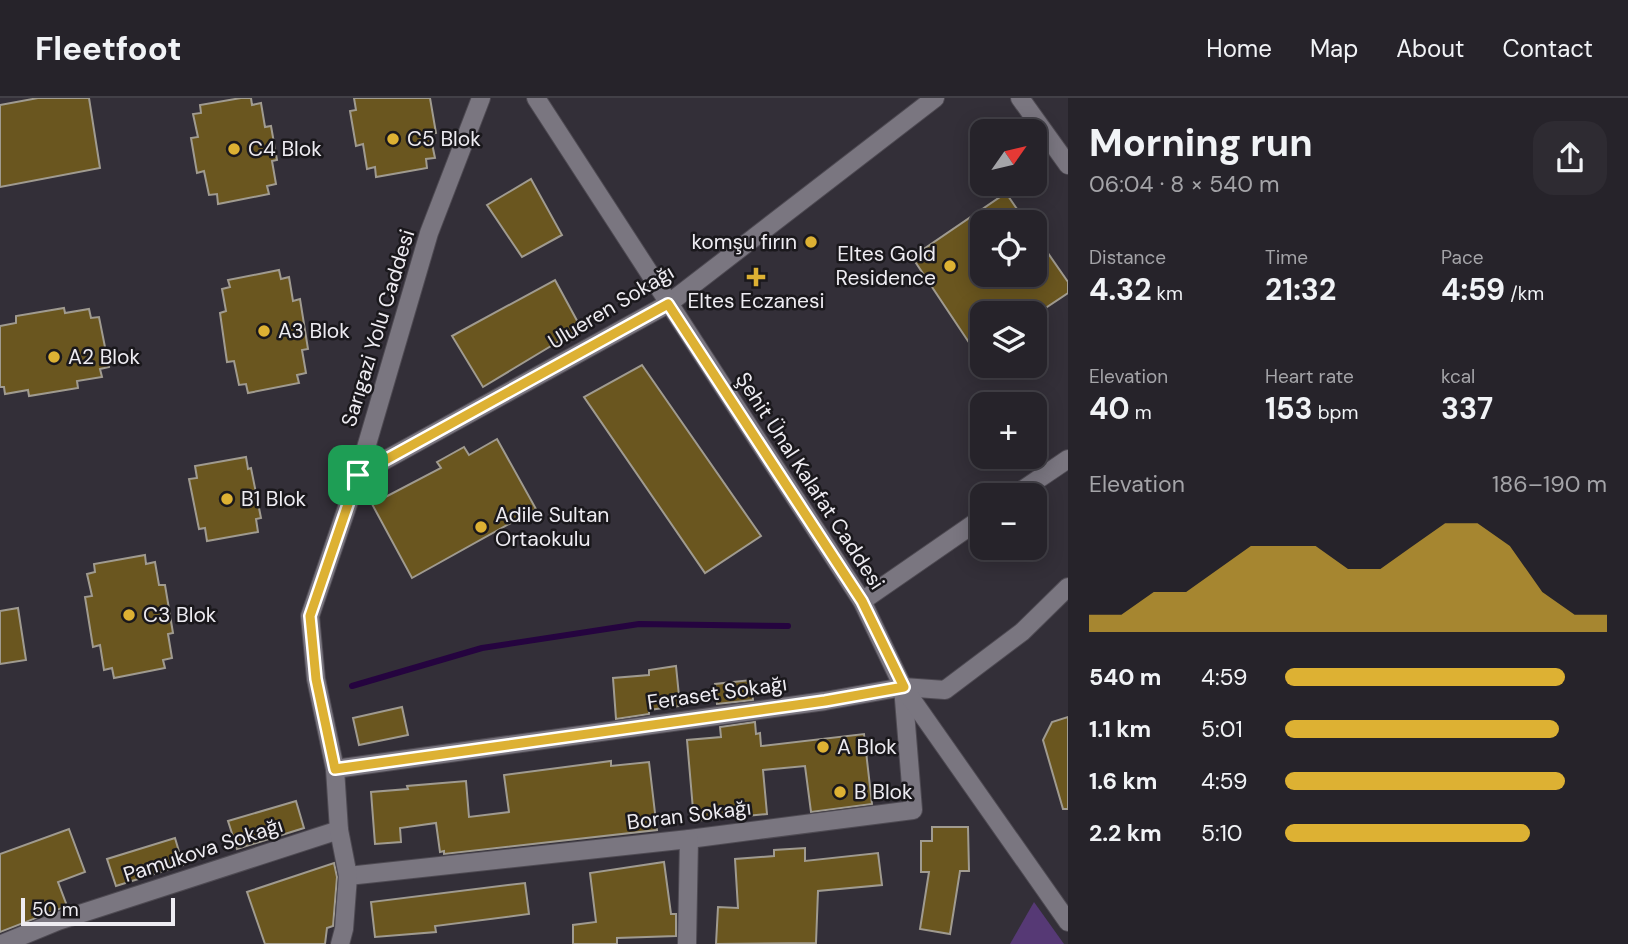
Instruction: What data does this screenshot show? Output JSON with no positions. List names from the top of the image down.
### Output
{
  "streets": {
    "street": [
      "Ulueren Sokağı",
      "Sarıgazi Yolu Caddesi",
      "Şehit Ünal Kalafat Caddesi",
      "Feraset Sokağı",
      "Boran Sokağı",
      "Pamukova Sokağı"
    ]
  },
  "crossings": [
    ["Ulueren Sokağı", "Sarıgazi Yolu Caddesi"],
    ["Ulueren Sokağı", "Şehit Ünal Kalafat Caddesi"],
    ["Sarıgazi Yolu Caddesi", "Feraset Sokağı"],
    ["Sarıgazi Yolu Caddesi", "Boran Sokağı"],
    ["Sarıgazi Yolu Caddesi", "Pamukova Sokağı"],
    ["Şehit Ünal Kalafat Caddesi", "Feraset Sokağı"],
    ["Şehit Ünal Kalafat Caddesi", "Boran Sokağı"],
    ["Feraset Sokağı", "Boran Sokağı"]
  ],
  "places": {
    "other": [
      "C5 Blok",
      "C4 Blok",
      "komşu fırın",
      "Eltes Gold Residence",
      "A3 Blok",
      "A2 Blok",
      "B1 Blok",
      "Adile Sultan Ortaokulu",
      "C3 Blok",
      "A Blok",
      "B Blok"
    ],
    "health": ["Eltes Eczanesi"]
  },
  "scale_bar": "50 m",
  "north": "top right",
  "page": {
    "header": "Fleetfoot",
    "nav": [
      "Home",
      "Map",
      "About",
      "Contact"
    ],
    "heading": ["Morning run", "06:04 · 8 × 540 m"],
    "map_buttons": ["+", "−"],
    "stats": [
      ["Distance", "4.32 km"],
      ["Time", "21:32"],
      ["Pace", "4:59 /km"],
      ["Elevation", "40 m"],
      ["Heart rate", "153 bpm"],
      ["kcal", "337"]
    ],
    "chart": ["Elevation", "186–190 m"],
    "list": [
      {
        "name": "540 m",
        "note": "4:59"
      },
      {
        "name": "1.1 km",
        "note": "5:01"
      },
      {
        "name": "1.6 km",
        "note": "4:59"
      },
      {
        "name": "2.2 km",
        "note": "5:10"
      }
    ],
    "scale": "50 m"
  }
}
